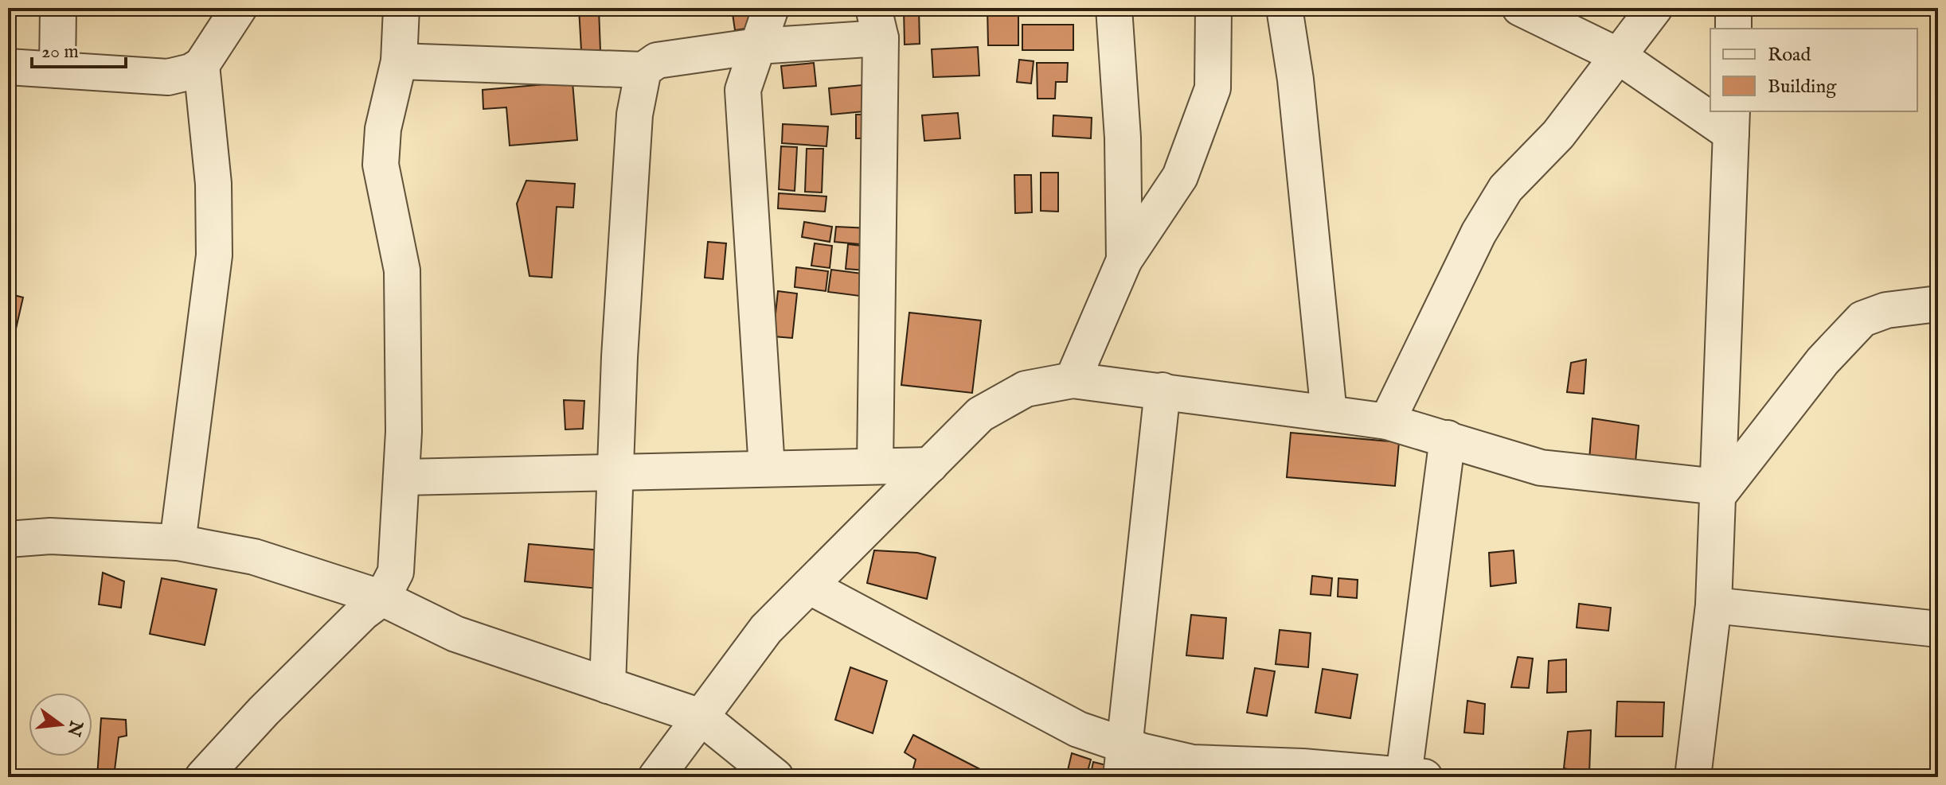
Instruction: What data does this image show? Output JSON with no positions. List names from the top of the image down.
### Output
{
  "legend": ["Road", "Building"],
  "scale_bar": "20 m",
  "north": "right"
}
